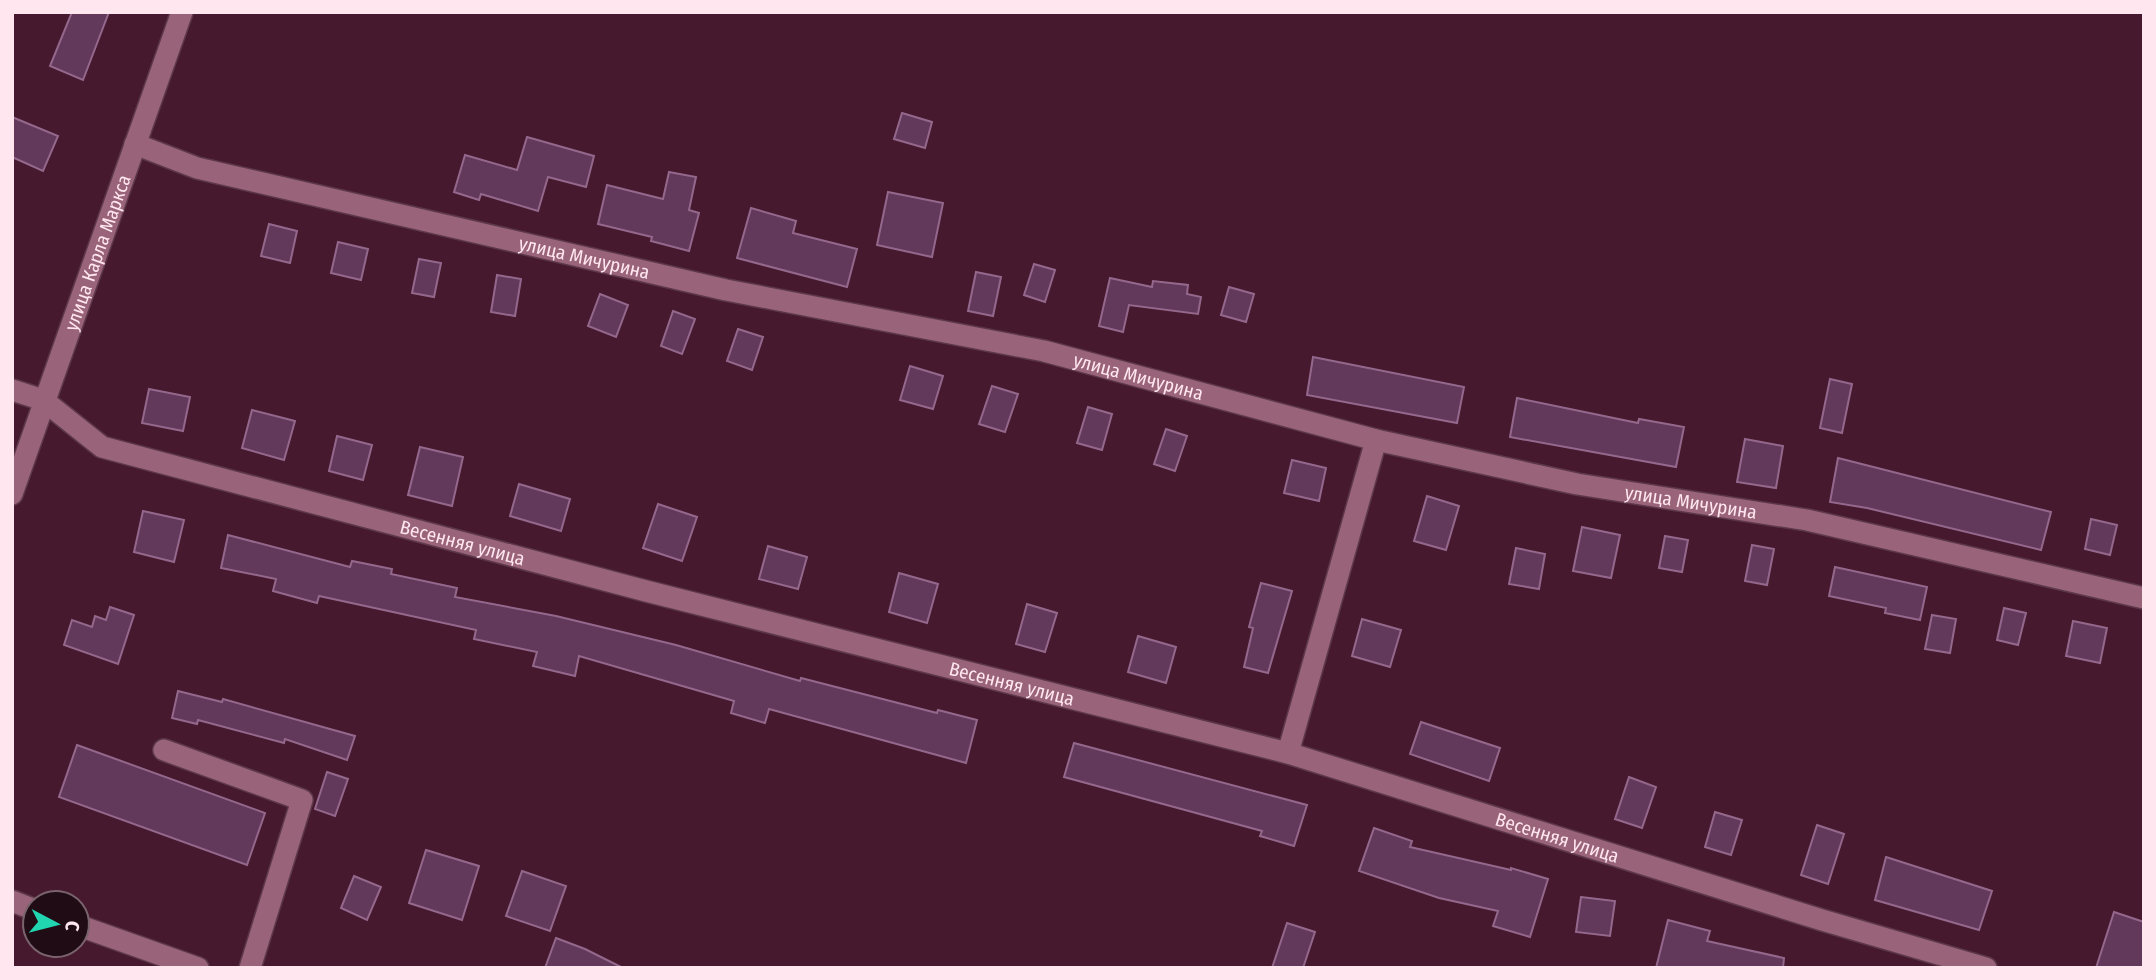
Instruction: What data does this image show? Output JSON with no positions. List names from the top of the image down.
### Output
{
  "streets": {
    "street": ["улица Карла Маркса", "улица Мичурина", "Весенняя улица"]
  },
  "crossings": [
    ["улица Карла Маркса", "улица Мичурина"],
    ["улица Карла Маркса", "Весенняя улица"]
  ],
  "north": "right"
}
